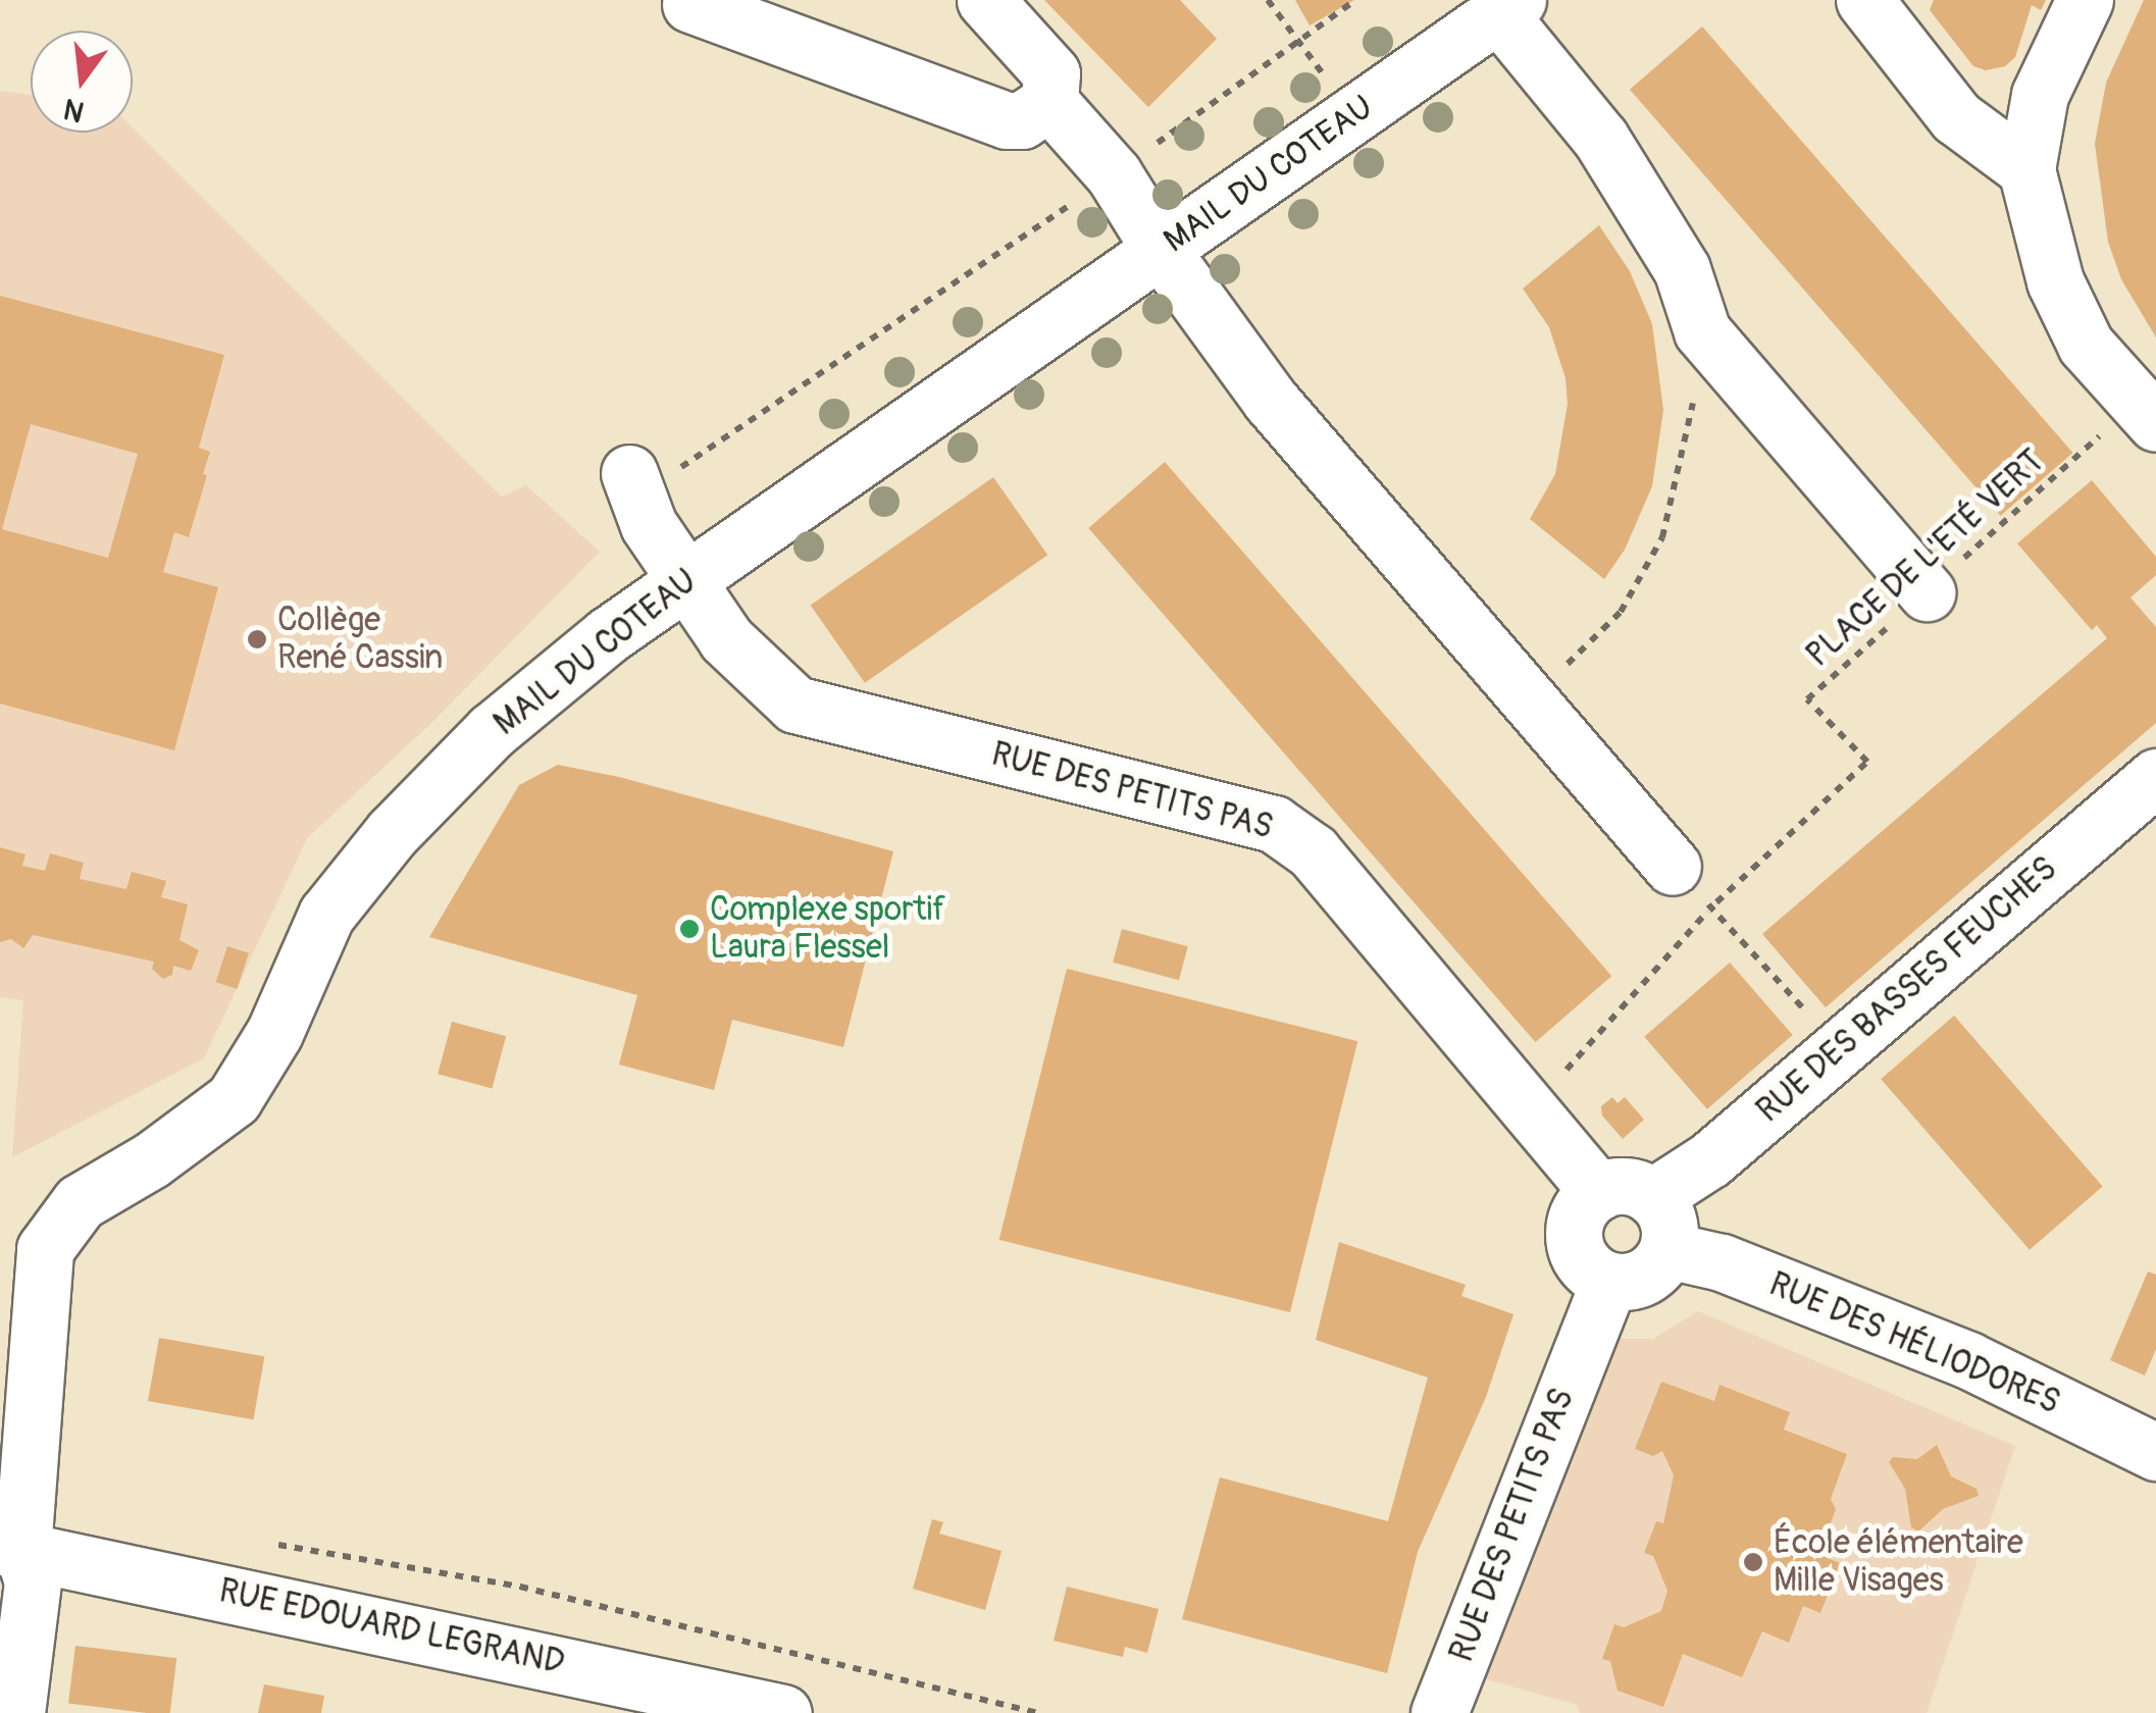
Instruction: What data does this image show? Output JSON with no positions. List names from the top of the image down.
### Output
{
  "streets": {
    "street": [
      "MAIL DU COTEAU",
      "RUE DES PETITS PAS",
      "RUE DES BASSES FEUCHES",
      "RUE DES HÉLIODORES",
      "RUE EDOUARD LEGRAND"
    ],
    "path": ["PLACE DE L'ETÉ VERT"]
  },
  "crossings": [
    ["MAIL DU COTEAU", "RUE DES PETITS PAS"],
    ["MAIL DU COTEAU", "RUE EDOUARD LEGRAND"],
    ["PLACE DE L'ETÉ VERT", "RUE DES PETITS PAS"],
    ["RUE DES PETITS PAS", "RUE DES BASSES FEUCHES"],
    ["RUE DES PETITS PAS", "RUE DES HÉLIODORES"],
    ["RUE DES BASSES FEUCHES", "RUE DES HÉLIODORES"]
  ],
  "places": ["Collège René Cassin", "Complexe sportif Laura Flessel", "École élémentaire Mille Visages"],
  "north": "bottom"
}
